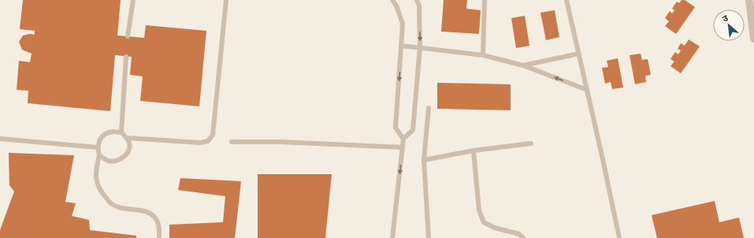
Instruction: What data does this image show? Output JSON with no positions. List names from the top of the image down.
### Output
{
  "north": "top left"
}
